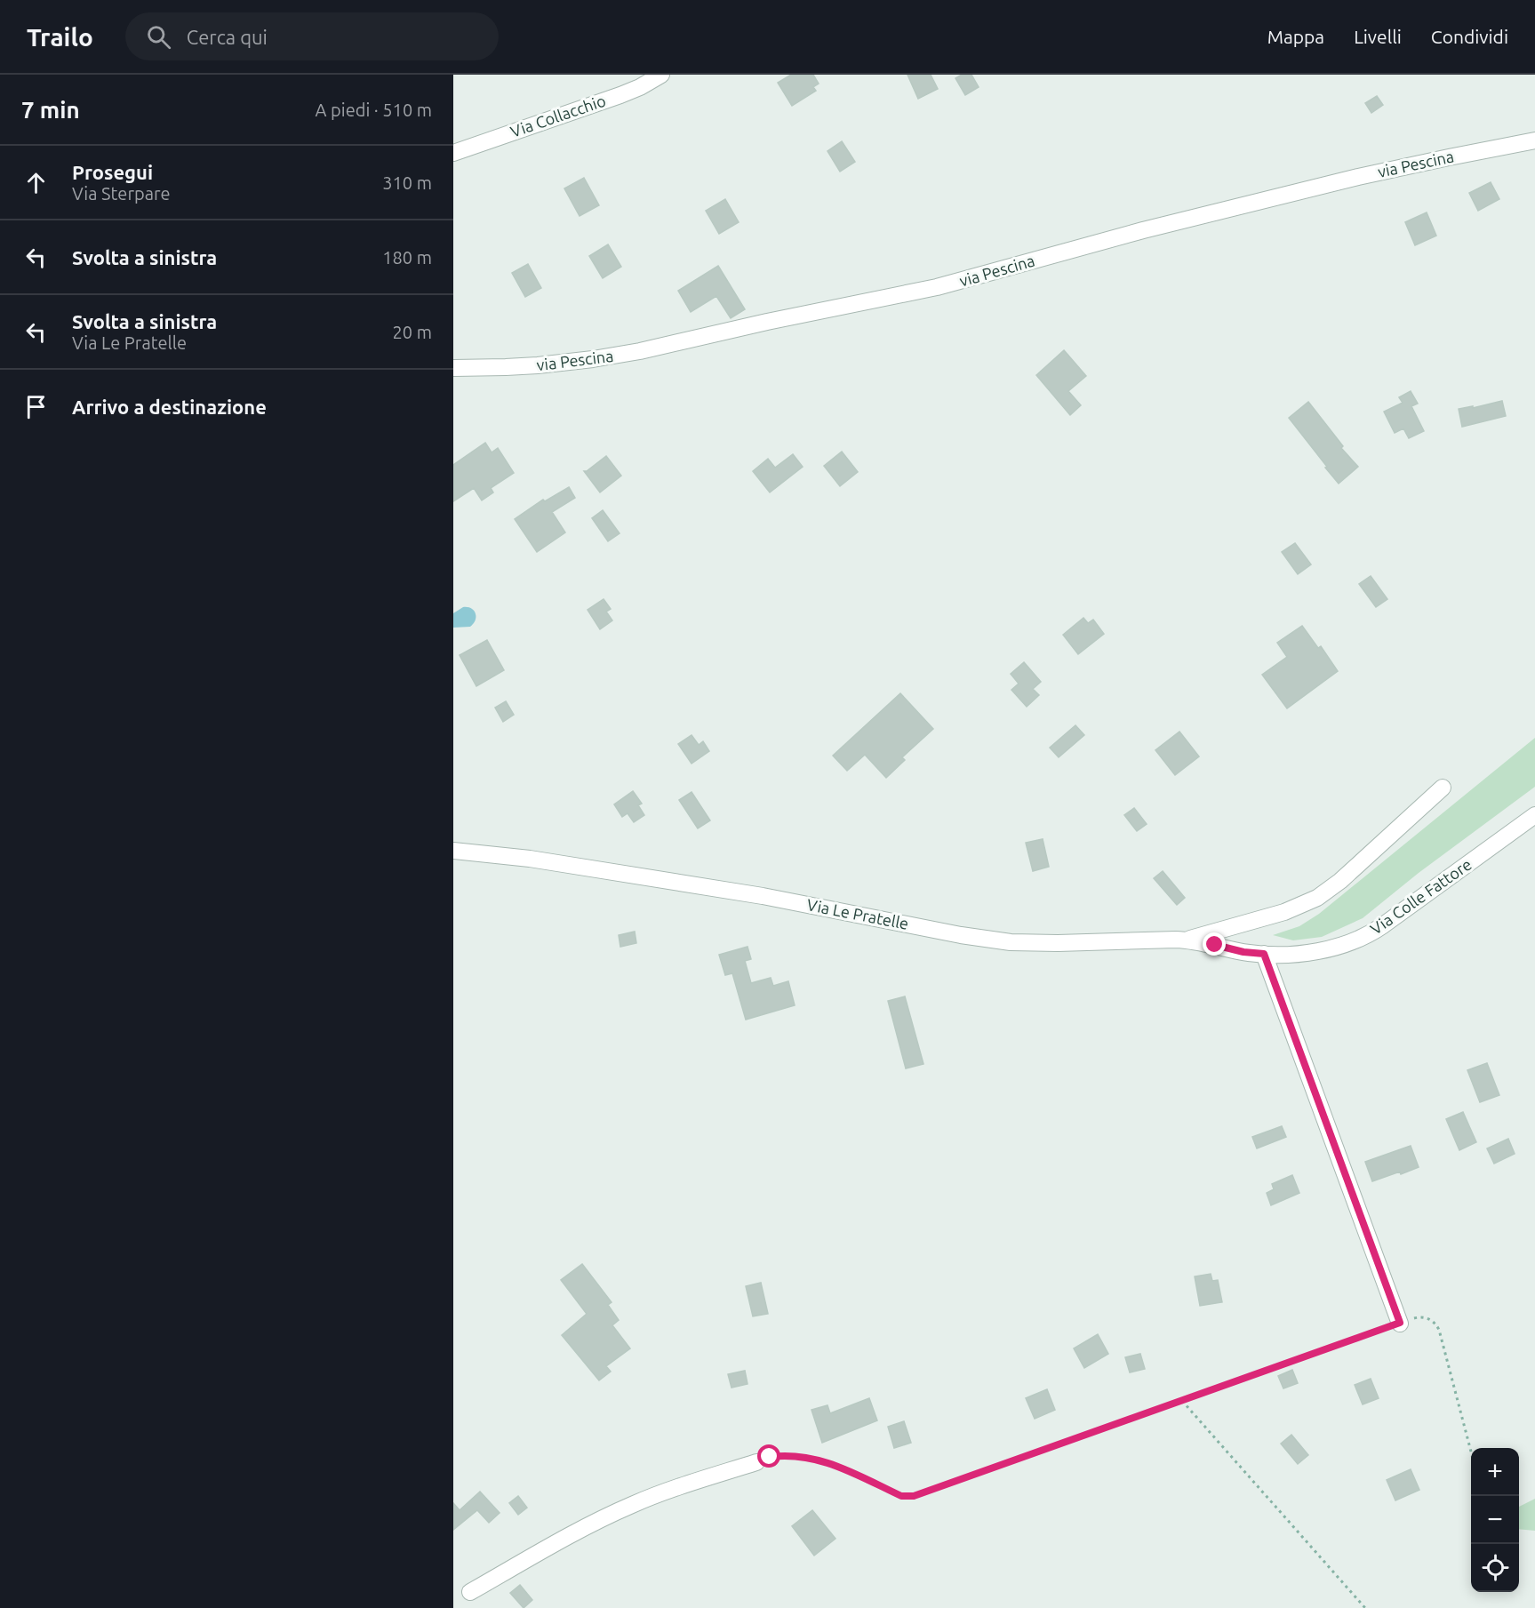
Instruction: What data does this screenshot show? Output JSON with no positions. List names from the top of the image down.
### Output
{
  "streets": {
    "street": [
      "Via Collacchio",
      "via Pescina",
      "Via Colle Fattore",
      "Via Le Pratelle"
    ]
  },
  "crossings": [
    ["Via Colle Fattore", "Via Le Pratelle"]
  ],
  "page": {
    "header": "Trailo",
    "search": "Cerca qui",
    "nav": ["Mappa", "Livelli", "Condividi"],
    "heading": ["7 min", "A piedi · 510 m"],
    "list": [
      ["Prosegui", "Via Sterpare", "310 m"],
      ["Svolta a sinistra", "180 m"],
      ["Svolta a sinistra", "Via Le Pratelle", "20 m"],
      "Arrivo a destinazione"
    ],
    "map_buttons": ["+", "−"]
  }
}
